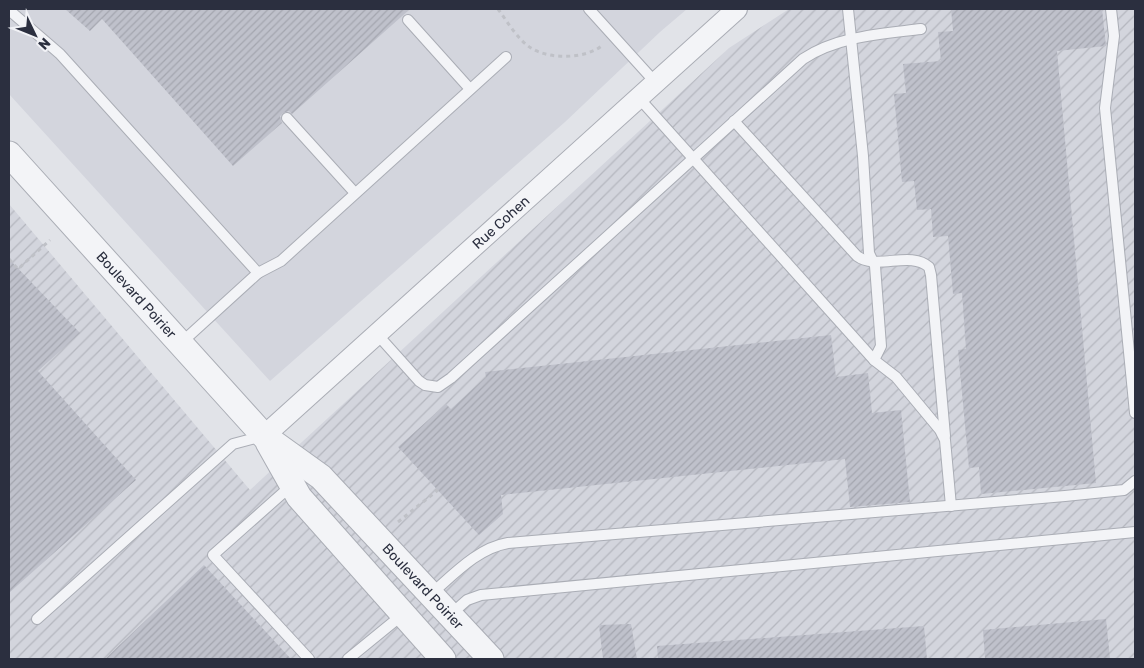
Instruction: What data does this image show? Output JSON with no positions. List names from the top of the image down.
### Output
{
  "streets": {
    "street": ["Rue Cohen", "Boulevard Poirier"]
  },
  "crossings": [
    ["Rue Cohen", "Boulevard Poirier"]
  ],
  "north": "bottom right"
}
